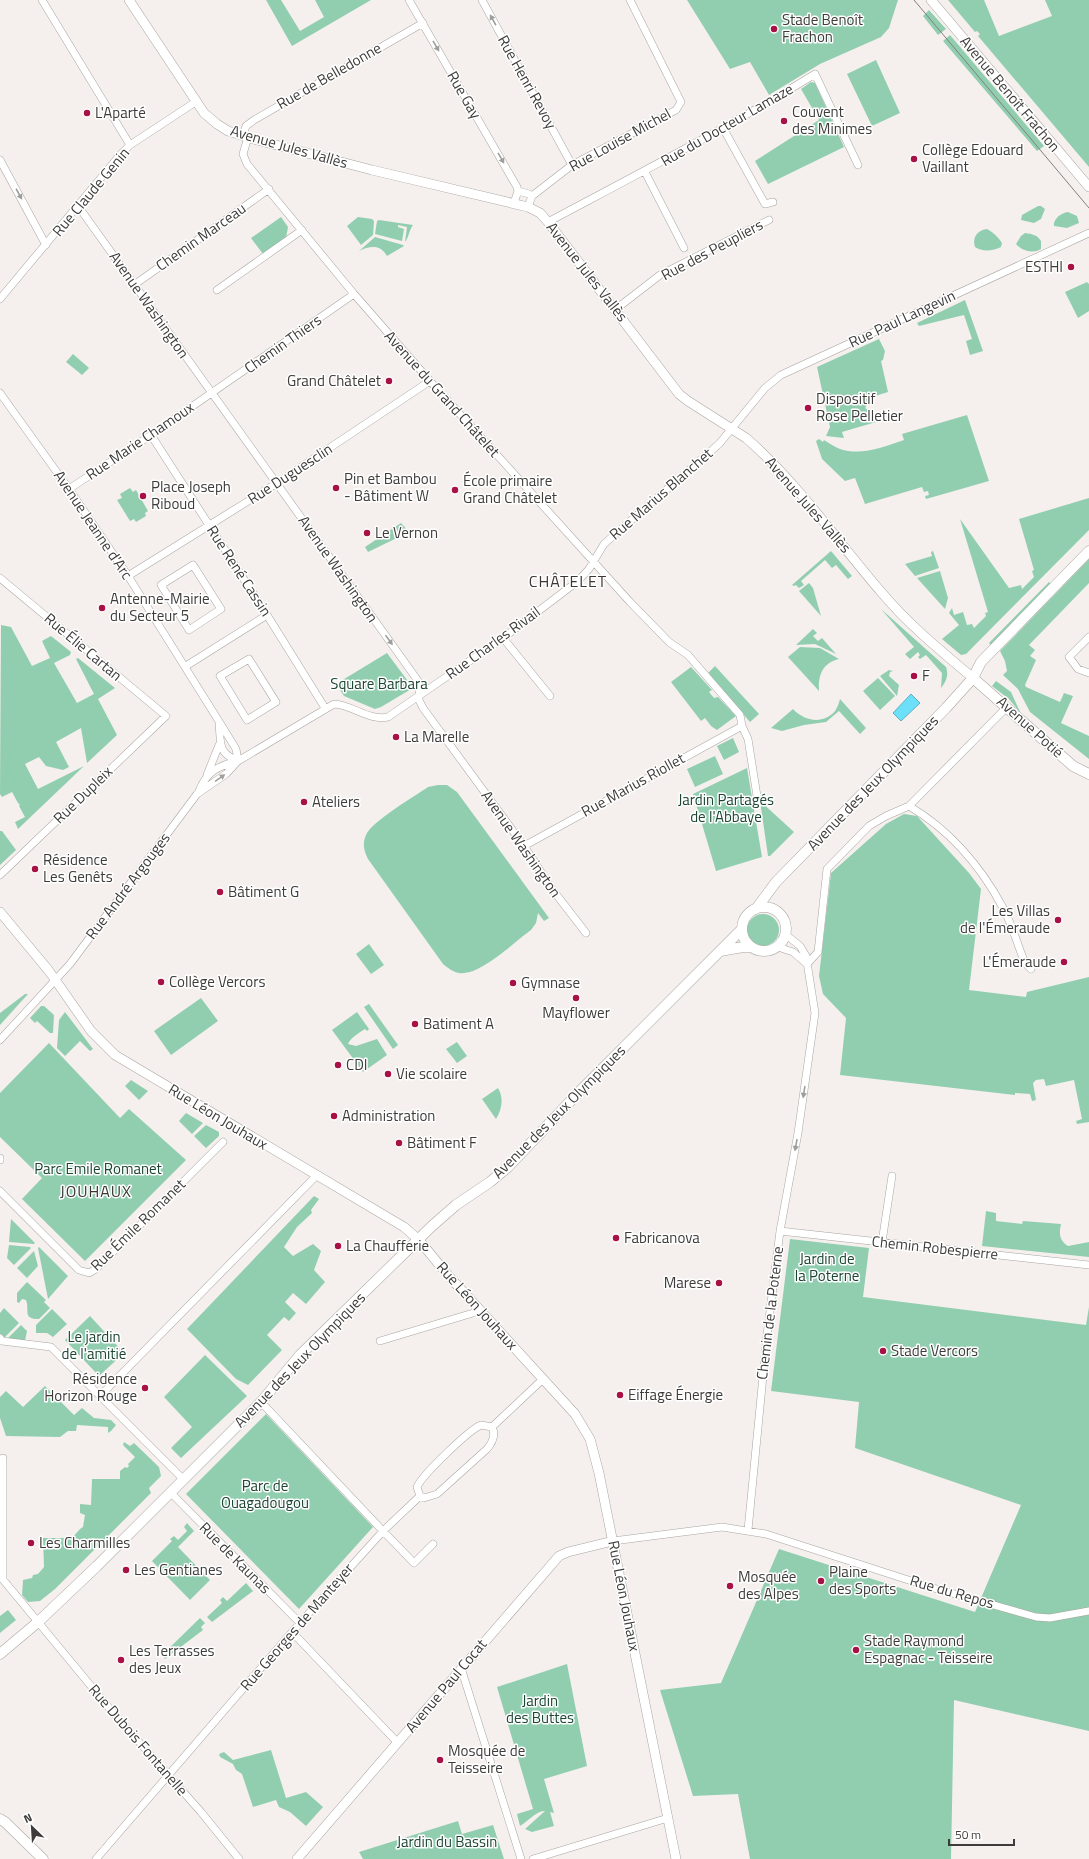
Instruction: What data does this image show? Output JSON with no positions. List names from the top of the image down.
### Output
{
  "streets": {
    "main road": ["Avenue Potié", "Avenue des Jeux Olympiques"],
    "street": [
      "Rue de Belledonne",
      "Rue Henri Revoy",
      "Avenue Benoît Frachon",
      "Rue Gay",
      "Rue du Docteur Lamaze",
      "Rue Louise Michel",
      "Avenue Jules Vallès",
      "Rue Claude Genin",
      "Chemin Marceau",
      "Rue des Peupliers",
      "Avenue Washington",
      "Rue Paul Langevin",
      "Chemin Thiers",
      "Avenue du Grand Châtelet",
      "Rue Marie Chamoux",
      "Rue Duguesclin",
      "Rue Marius Blanchet",
      "Avenue Jeanne d'Arc",
      "Rue René Cassin",
      "Rue Charles Rivail",
      "Rue Élie Cartan",
      "Rue Marius Riollet",
      "Rue Dupleix",
      "Rue André Argouges",
      "Rue Léon Jouhaux",
      "Rue Émile Romanet",
      "Chemin Robespierre",
      "Chemin de la Poterne",
      "Rue de Kaunas",
      "Rue du Repos",
      "Rue Georges de Manteyer",
      "Avenue Paul Cocat",
      "Rue Dubois Fontanelle"
    ]
  },
  "crossings": [
    ["Rue de Belledonne", "Rue Gay"],
    ["Rue de Belledonne", "Avenue Jules Vallès"],
    ["Rue de Belledonne", "Avenue du Grand Châtelet"],
    ["Rue Henri Revoy", "Rue Louise Michel"],
    ["Rue du Docteur Lamaze", "Avenue Jules Vallès"],
    ["Avenue Jules Vallès", "Rue Claude Genin"],
    ["Avenue Jules Vallès", "Rue des Peupliers"],
    ["Avenue Jules Vallès", "Rue Paul Langevin"],
    ["Avenue Jules Vallès", "Avenue du Grand Châtelet"],
    ["Avenue Jules Vallès", "Rue Marius Blanchet"],
    ["Avenue Jules Vallès", "Avenue Potié"],
    ["Avenue Jules Vallès", "Avenue des Jeux Olympiques"],
    ["Rue Claude Genin", "Avenue Washington"],
    ["Chemin Marceau", "Avenue Washington"],
    ["Chemin Marceau", "Avenue du Grand Châtelet"],
    ["Avenue Washington", "Chemin Thiers"],
    ["Avenue Washington", "Rue Marie Chamoux"],
    ["Avenue Washington", "Rue Duguesclin"],
    ["Avenue Washington", "Rue Charles Rivail"],
    ["Avenue Washington", "Rue Marius Riollet"],
    ["Rue Paul Langevin", "Rue Marius Blanchet"],
    ["Chemin Thiers", "Avenue du Grand Châtelet"],
    ["Chemin Thiers", "Rue Marie Chamoux"],
    ["Avenue du Grand Châtelet", "Rue Duguesclin"],
    ["Avenue du Grand Châtelet", "Rue Marius Blanchet"],
    ["Avenue du Grand Châtelet", "Rue Charles Rivail"],
    ["Avenue du Grand Châtelet", "Rue Marius Riollet"],
    ["Rue Marie Chamoux", "Avenue Jeanne d'Arc"],
    ["Rue Marie Chamoux", "Rue René Cassin"],
    ["Rue Duguesclin", "Avenue Jeanne d'Arc"],
    ["Rue Duguesclin", "Rue René Cassin"],
    ["Rue Marius Blanchet", "Rue Charles Rivail"],
    ["Avenue Jeanne d'Arc", "Rue Charles Rivail"],
    ["Avenue Jeanne d'Arc", "Rue André Argouges"],
    ["Rue René Cassin", "Rue Charles Rivail"],
    ["Rue Charles Rivail", "Rue André Argouges"],
    ["Rue Élie Cartan", "Rue Dupleix"],
    ["Avenue Potié", "Avenue des Jeux Olympiques"],
    ["Avenue des Jeux Olympiques", "Rue Léon Jouhaux"],
    ["Avenue des Jeux Olympiques", "Chemin de la Poterne"],
    ["Avenue des Jeux Olympiques", "Rue de Kaunas"],
    ["Avenue des Jeux Olympiques", "Rue Dubois Fontanelle"],
    ["Rue André Argouges", "Rue Léon Jouhaux"],
    ["Rue Léon Jouhaux", "Avenue Paul Cocat"],
    ["Chemin Robespierre", "Chemin de la Poterne"],
    ["Chemin de la Poterne", "Rue du Repos"],
    ["Rue de Kaunas", "Rue Georges de Manteyer"],
    ["Rue Georges de Manteyer", "Rue Dubois Fontanelle"]
  ],
  "one_way": ["Rue Henri Revoy", "Rue Gay", "Chemin de la Poterne"],
  "districts": ["CHÂTELET", "JOUHAUX"],
  "parks": [
    "Square Barbara",
    "Jardin Partagés de l'Abbaye",
    "Parc Emile Romanet",
    "Jardin de la Poterne",
    "Le jardin de l'amitié",
    "Parc de Ouagadougou",
    "Jardin des Buttes",
    "Jardin du Bassin"
  ],
  "places": [
    "Stade Benoît Frachon",
    "L'Aparté",
    "Couvent des Minimes",
    "Collège Edouard Vaillant",
    "ESTHI",
    "Grand Châtelet",
    "Dispositif Rose Pelletier",
    "Pin et Bambou - Bâtiment W",
    "École primaire Grand Châtelet",
    "Place Joseph Riboud",
    "Le Vernon",
    "Antenne-Mairie du Secteur 5",
    "F",
    "La Marelle",
    "Ateliers",
    "Résidence Les Genêts",
    "Bâtiment G",
    "Les Villas de l'Émeraude",
    "L'Émeraude",
    "Collège Vercors",
    "Gymnase",
    "Mayflower",
    "Batiment A",
    "CDI",
    "Vie scolaire",
    "Administration",
    "Bâtiment F",
    "Fabricanova",
    "La Chaufferie",
    "Marese",
    "Stade Vercors",
    "Résidence Horizon Rouge",
    "Eiffage Énergie",
    "Les Charmilles",
    "Les Gentianes",
    "Plaine des Sports",
    "Mosquée des Alpes",
    "Stade Raymond Espagnac - Teisseire",
    "Les Terrasses des Jeux",
    "Mosquée de Teisseire"
  ],
  "scale_bar": "50 m",
  "north": "top left"
}
